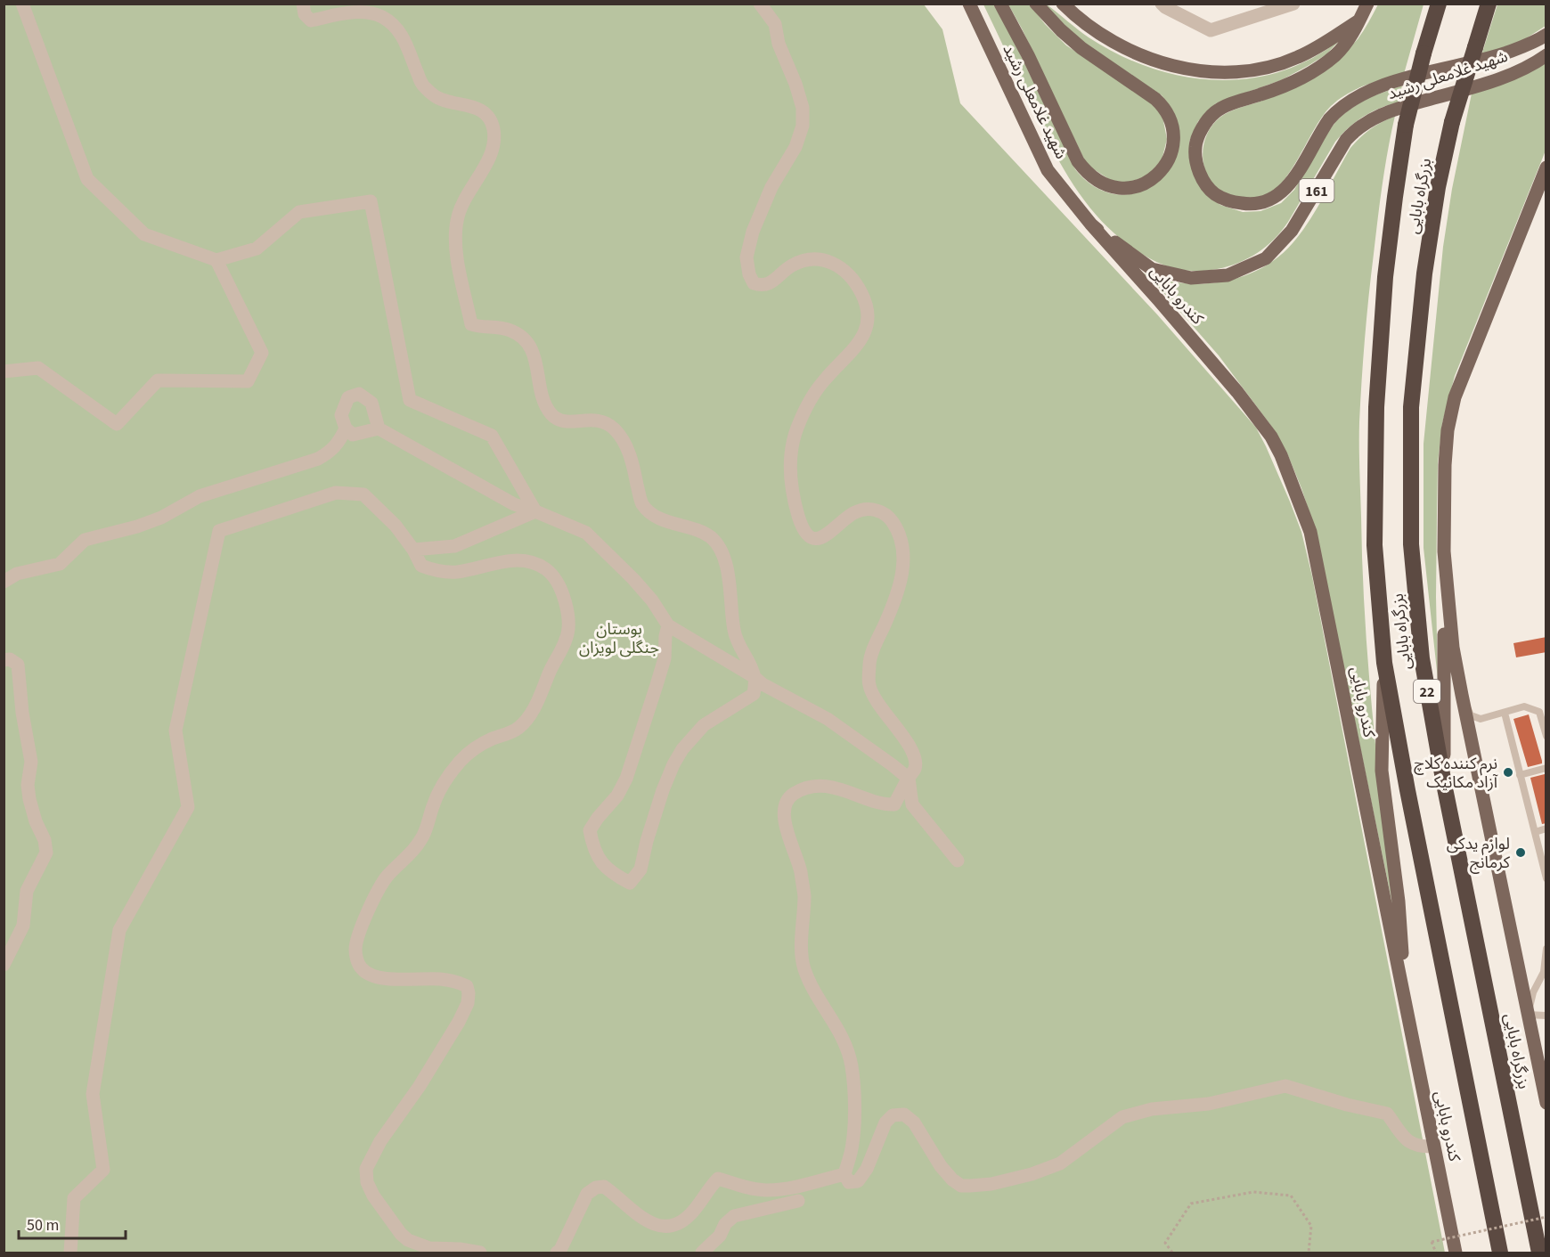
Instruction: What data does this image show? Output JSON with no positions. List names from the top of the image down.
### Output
{
  "streets": {
    "highway": ["بزرگراه بابایی", "22"],
    "main road": ["شهید غلامعلی رشید", "161", "کندرو بابایی"]
  },
  "crossings": [
    ["شهید غلامعلی رشید", "کندرو بابایی"]
  ],
  "parks": ["بوستان جنگلی لویزان"],
  "places": ["نرم کننده کلاچ آزاد مکانیک", "لوازم یدکی کرمانج"],
  "scale_bar": "50 m"
}
